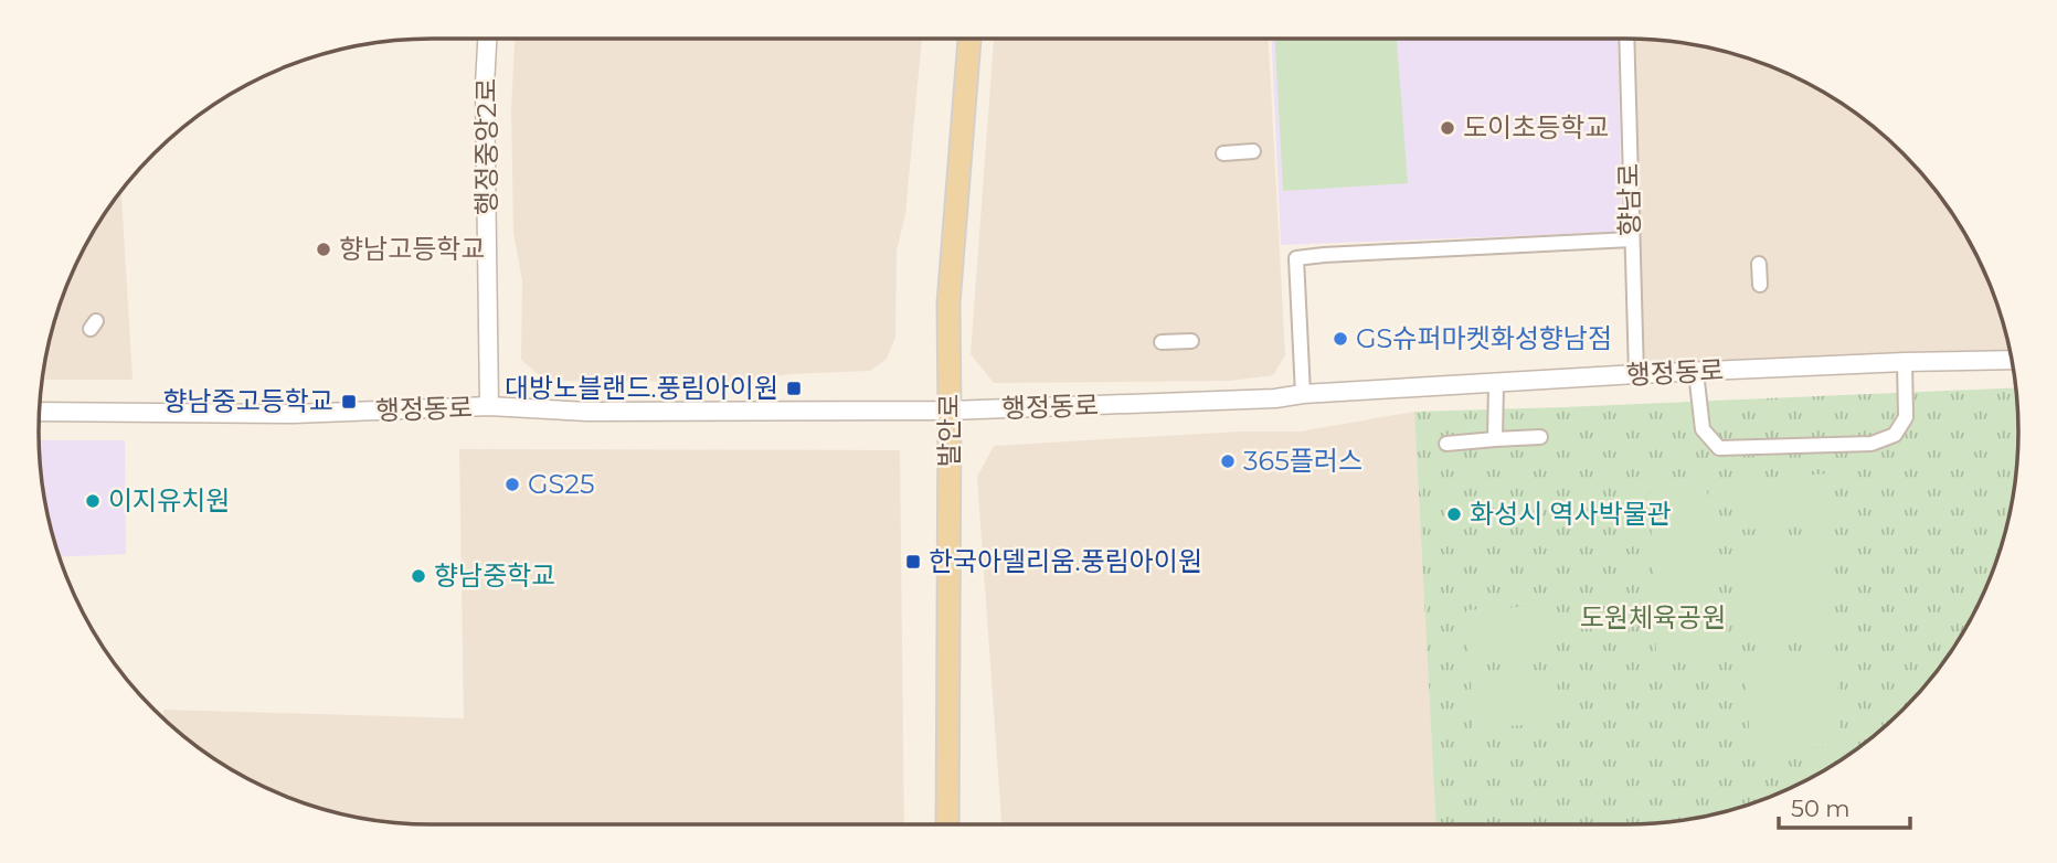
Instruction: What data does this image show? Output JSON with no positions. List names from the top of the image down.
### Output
{
  "streets": {
    "main road": ["발안로"],
    "street": ["행정중앙2로", "향남로", "행정동로"]
  },
  "crossings": [
    ["행정중앙2로", "행정동로"],
    ["향남로", "행정동로"],
    ["행정동로", "발안로"]
  ],
  "parks": ["도원체육공원"],
  "places": {
    "other": [
      "도이초등학교",
      "향남고등학교",
      "GS슈퍼마켓화성향남점",
      "365플러스",
      "GS25",
      "이지유치원",
      "화성시 역사박물관",
      "향남중학교"
    ],
    "transit": ["대방노블랜드.풍림아이원", "향남중고등학교", "한국아델리움.풍림아이원"]
  },
  "scale_bar": "50 m"
}
